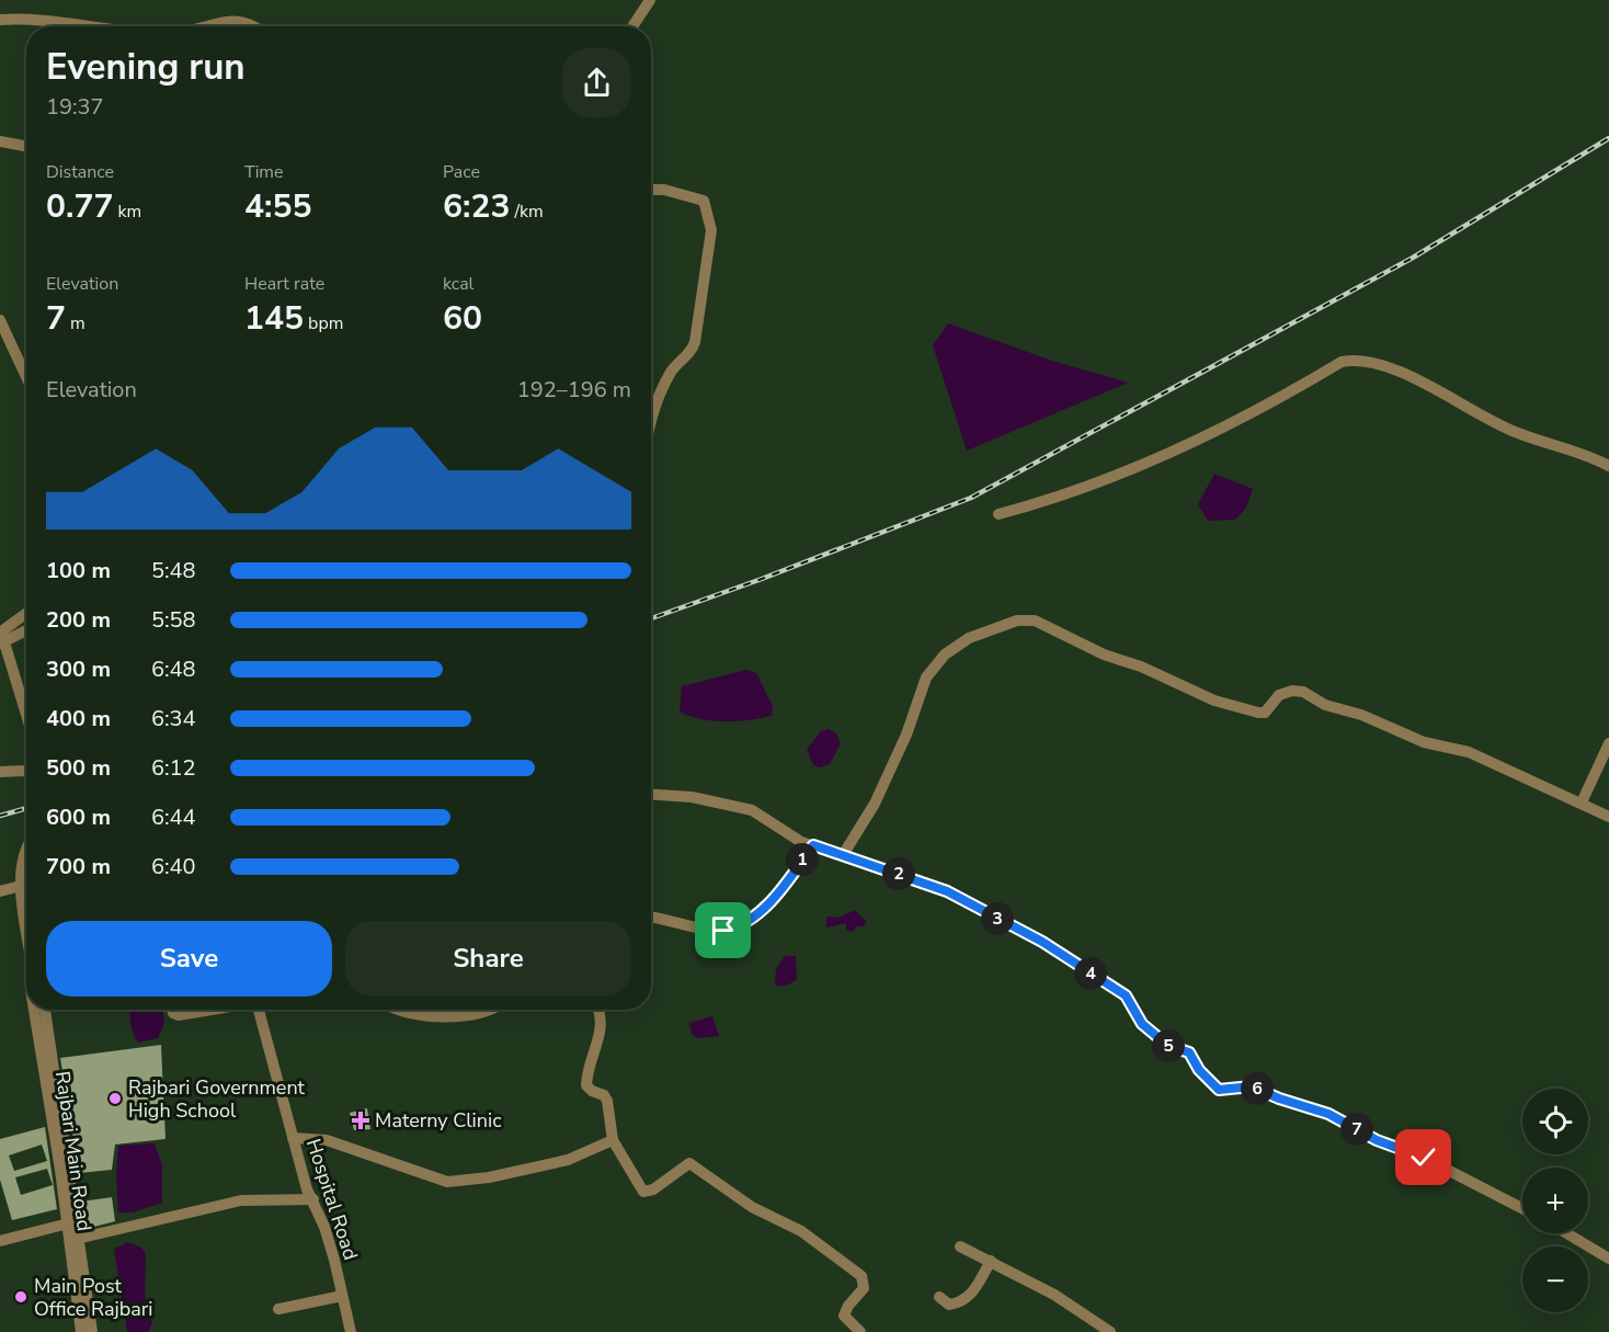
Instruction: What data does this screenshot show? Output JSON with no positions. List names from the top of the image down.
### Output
{
  "streets": {
    "street": ["Rajbari Main Road", "Hospital Road"]
  },
  "places": {
    "other": ["Rajbari Government High School", "Main Post Office Rajbari"],
    "health": ["Materny Clinic"]
  },
  "page": {
    "heading": ["Evening run", "19:37"],
    "stats": [
      ["Distance", "0.77 km"],
      ["Time", "4:55"],
      ["Pace", "6:23 /km"],
      ["Elevation", "7 m"],
      ["Heart rate", "145 bpm"],
      ["kcal", "60"]
    ],
    "chart": ["Elevation", "192–196 m"],
    "list": [
      {
        "name": "100 m",
        "note": "5:48"
      },
      {
        "name": "200 m",
        "note": "5:58"
      },
      {
        "name": "300 m",
        "note": "6:48"
      },
      {
        "name": "400 m",
        "note": "6:34"
      },
      {
        "name": "500 m",
        "note": "6:12"
      },
      {
        "name": "600 m",
        "note": "6:44"
      },
      {
        "name": "700 m",
        "note": "6:40"
      }
    ],
    "pins": [
      "1",
      "2",
      "3",
      "4",
      "5",
      "6",
      "7"
    ],
    "buttons": ["Save", "Share"],
    "map_buttons": ["+", "−"]
  }
}
